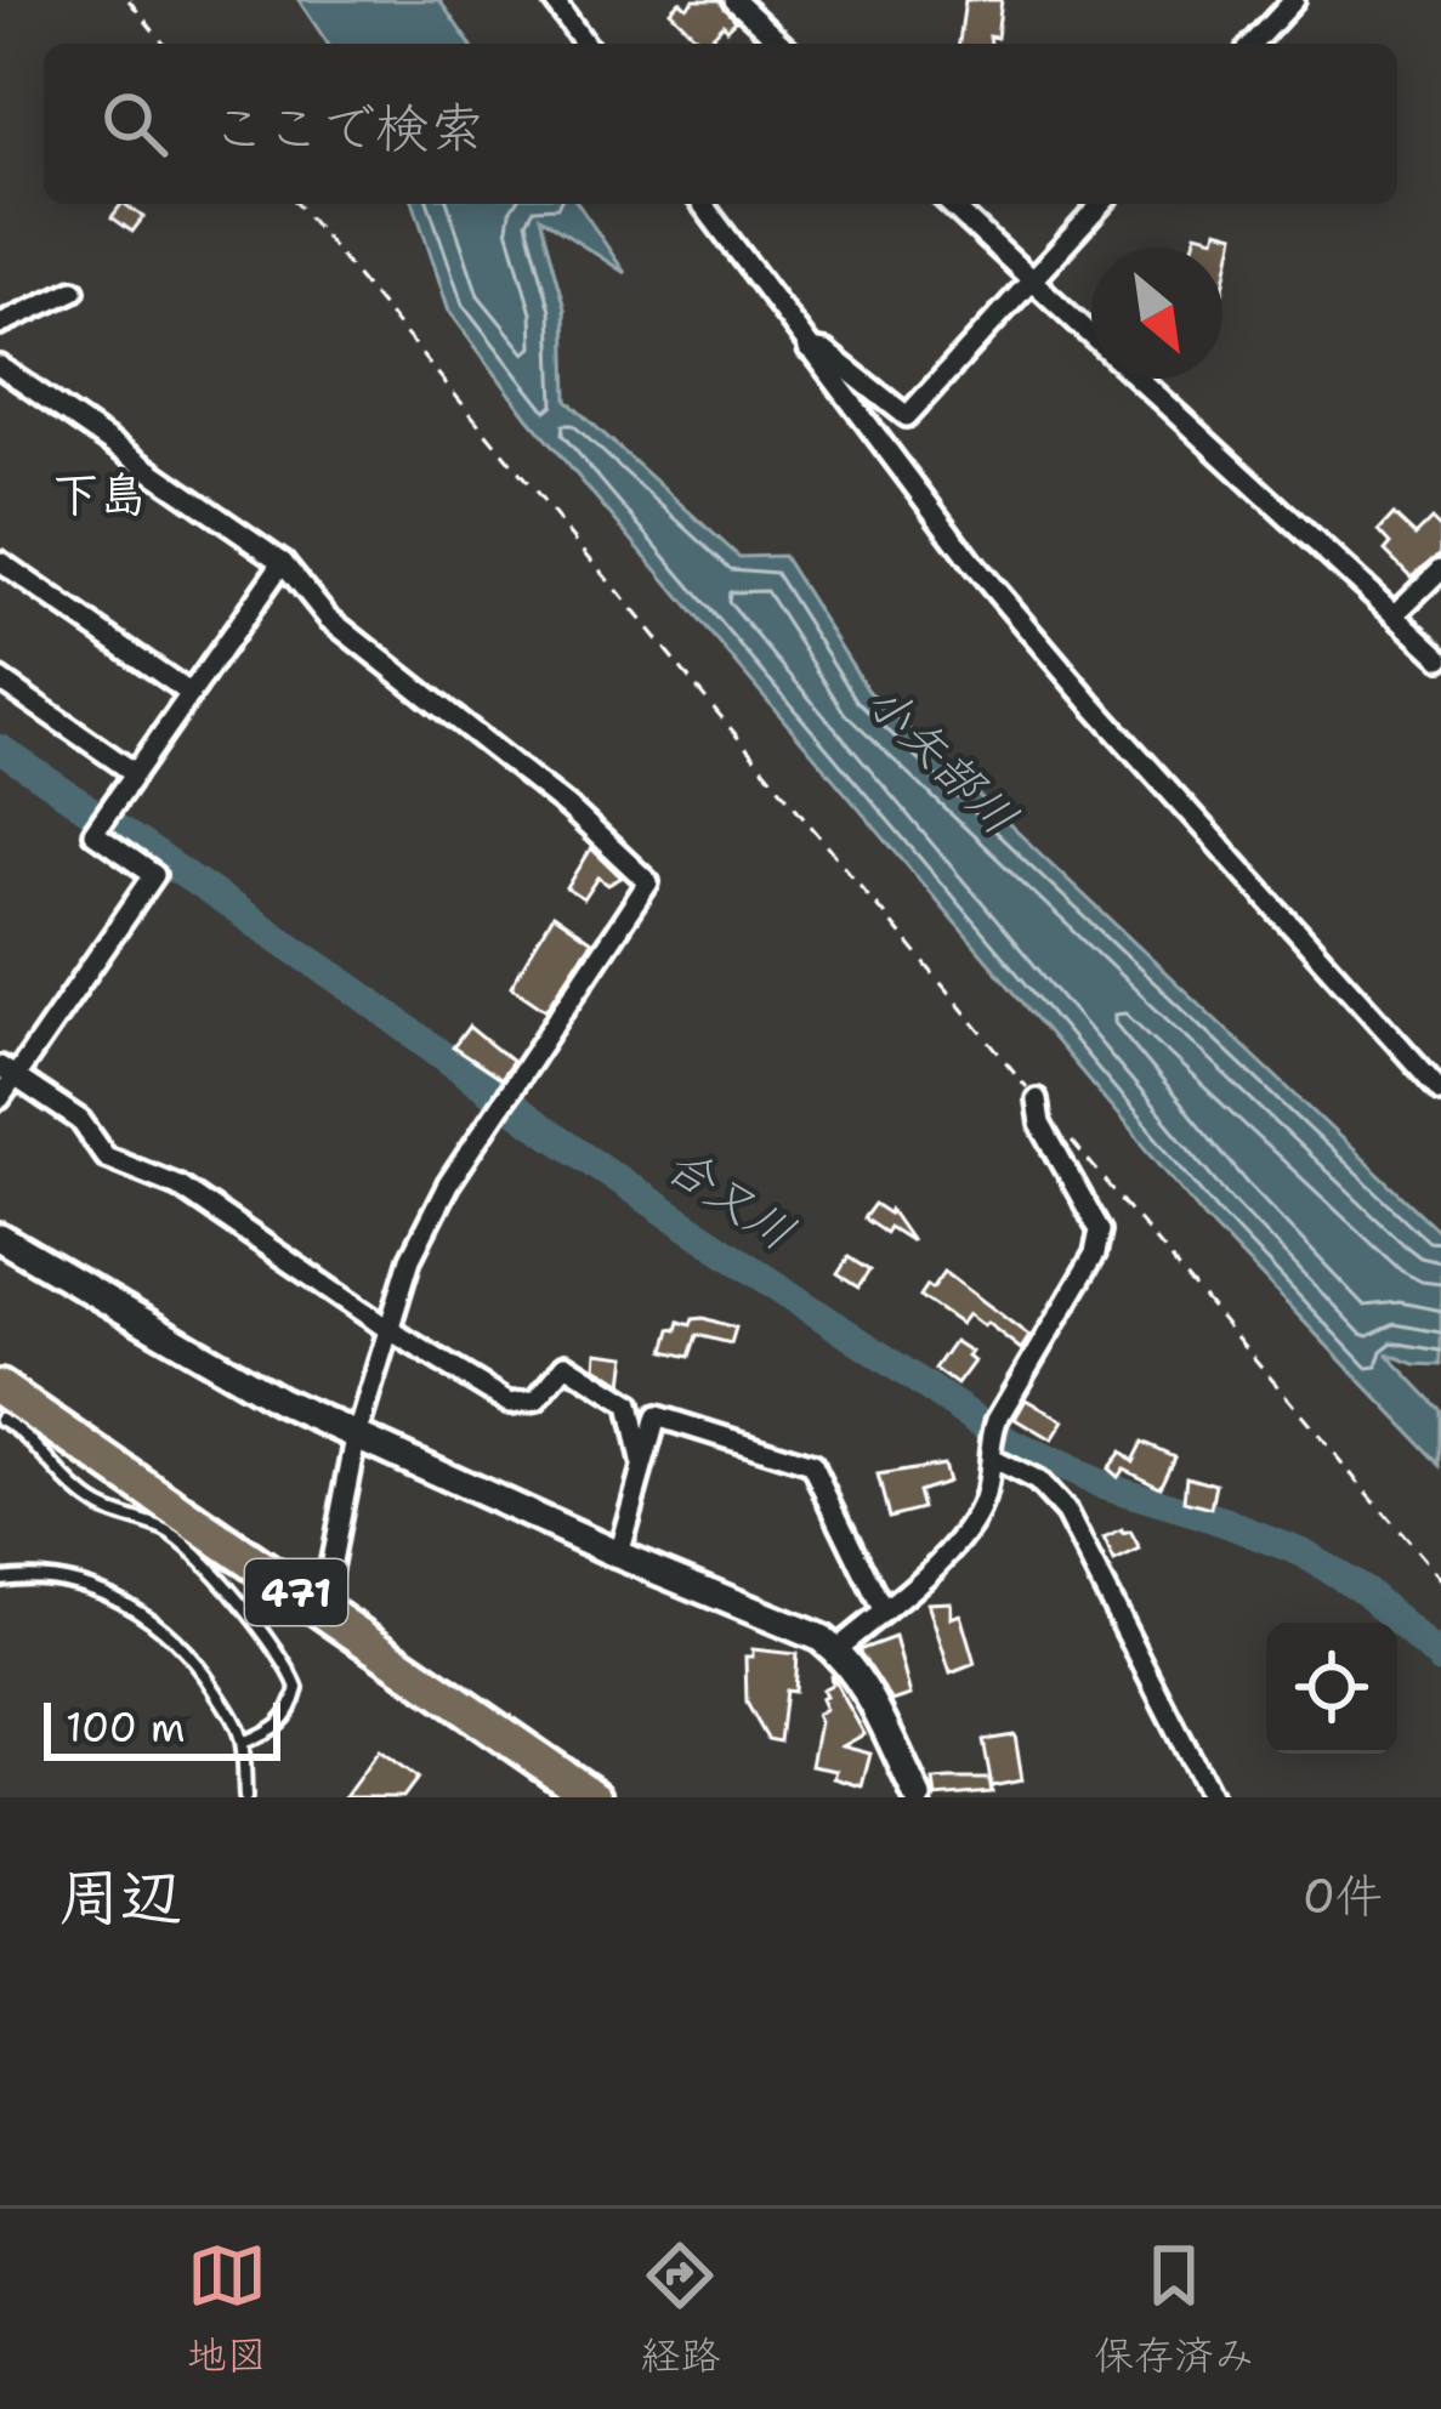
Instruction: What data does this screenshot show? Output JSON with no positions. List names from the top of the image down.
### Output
{
  "streets": {
    "highway": ["471"]
  },
  "districts": ["下島"],
  "water": ["小矢部川", "合又川"],
  "scale_bar": "100 m",
  "north": "bottom right",
  "page": {
    "search": "ここで検索",
    "scale": "100 m",
    "heading": ["周辺", "0件"],
    "nav": ["地図", "経路", "保存済み"]
  }
}
